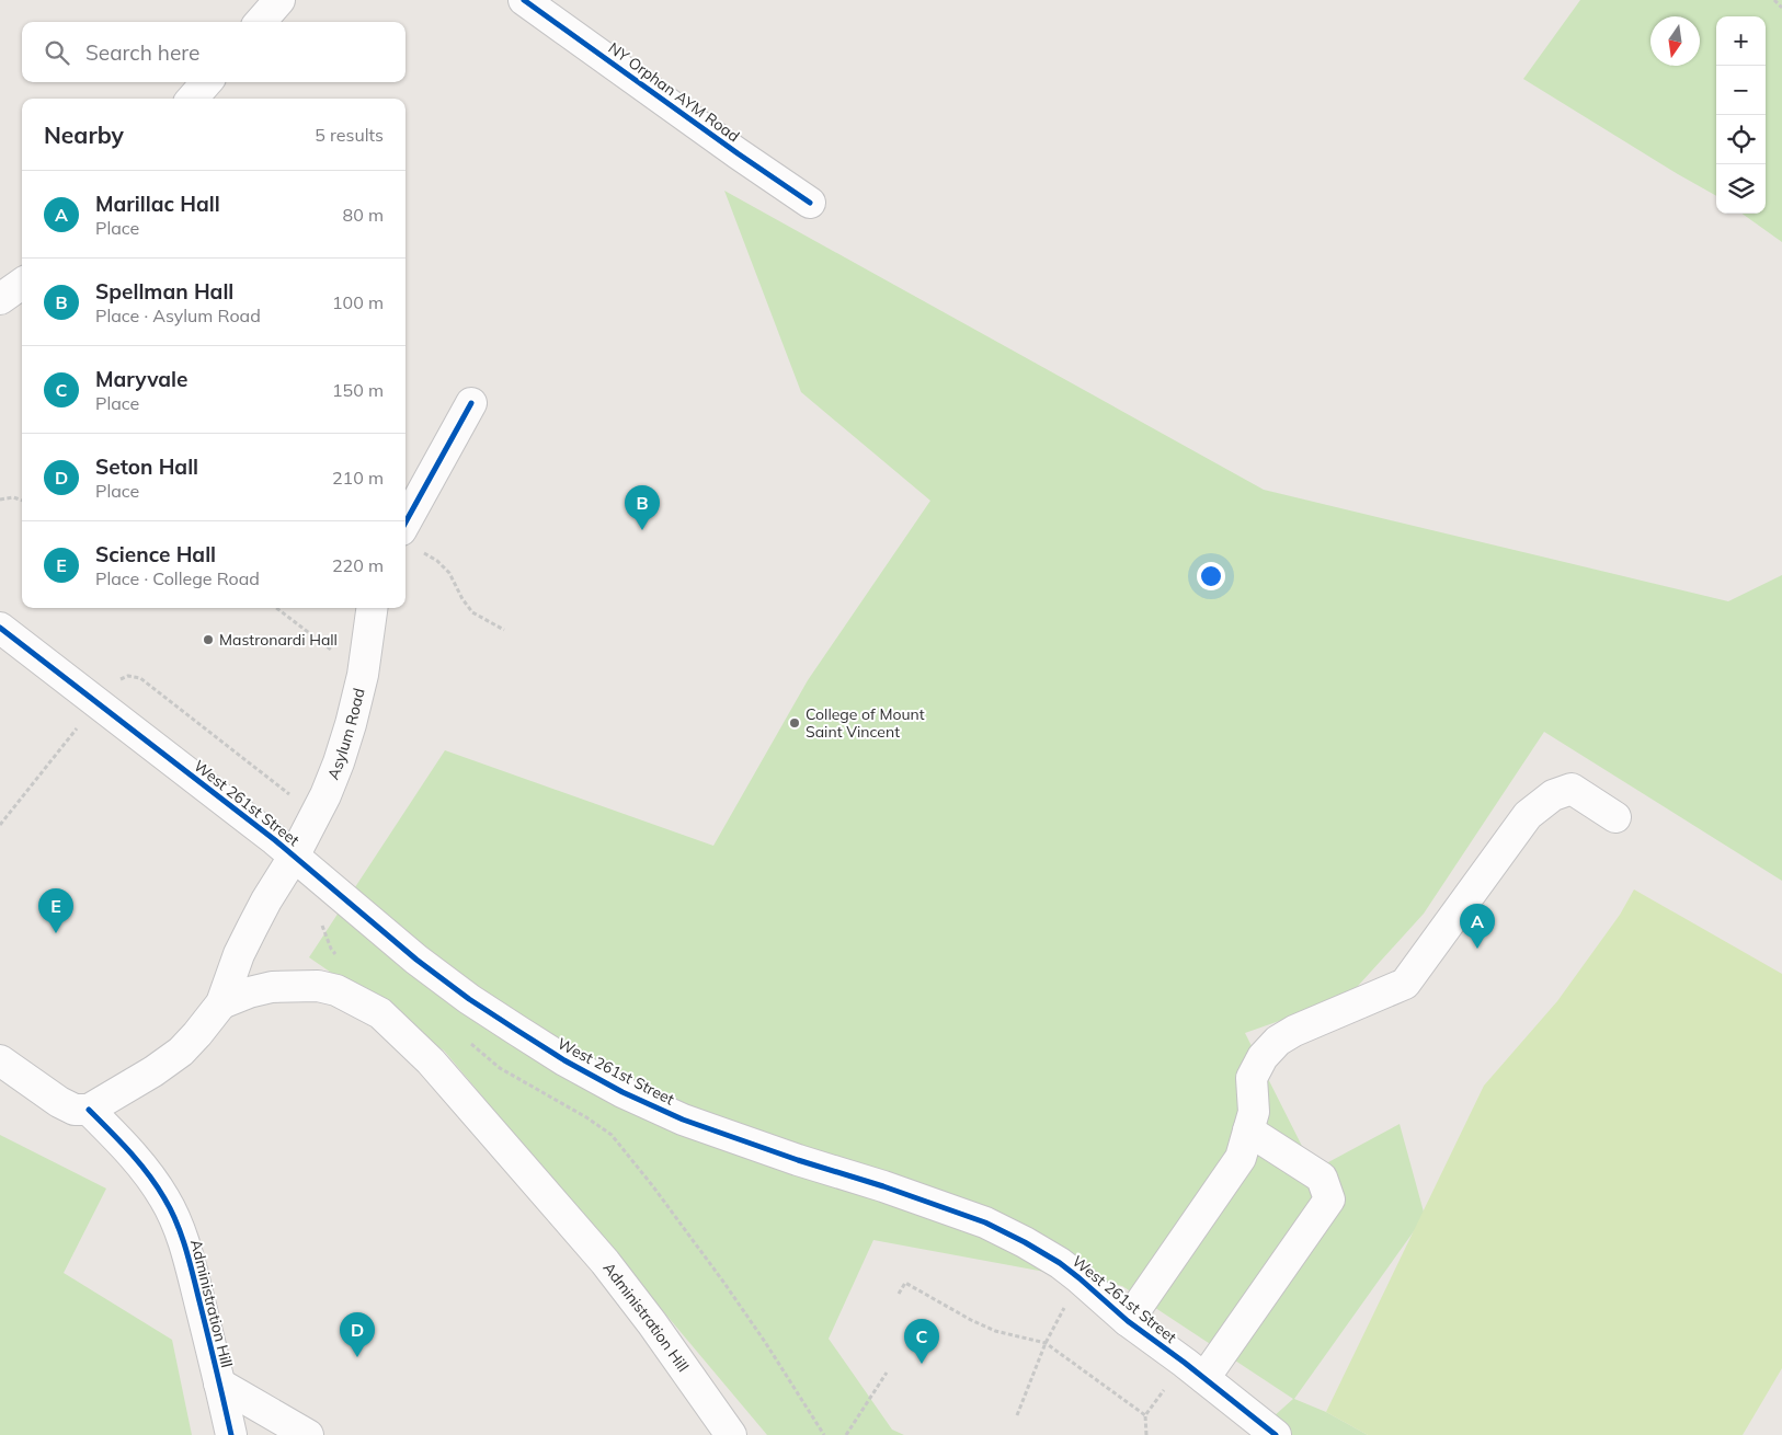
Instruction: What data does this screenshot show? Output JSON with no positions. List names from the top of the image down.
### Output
{
  "streets": {
    "street": [
      "NY Orphan AYM Road",
      "Asylum Road",
      "West 261st Street",
      "Administration Hill"
    ]
  },
  "crossings": [
    ["Asylum Road", "West 261st Street"]
  ],
  "places": ["Mastronardi Hall", "College of Mount Saint Vincent"],
  "north": "bottom",
  "page": {
    "map_buttons": ["+", "−"],
    "search": "Search here",
    "heading": ["Nearby", "5 results"],
    "list": [
      {
        "mark": "A",
        "name": "Marillac Hall",
        "note": "Place",
        "value": "80 m"
      },
      {
        "mark": "B",
        "name": "Spellman Hall",
        "note": "Place · Asylum Road",
        "value": "100 m"
      },
      {
        "mark": "C",
        "name": "Maryvale",
        "note": "Place",
        "value": "150 m"
      },
      {
        "mark": "D",
        "name": "Seton Hall",
        "note": "Place",
        "value": "210 m"
      },
      {
        "mark": "E",
        "name": "Science Hall",
        "note": "Place · College Road",
        "value": "220 m"
      }
    ],
    "pins": [
      "B",
      "E",
      "A",
      "D",
      "C"
    ]
  }
}
